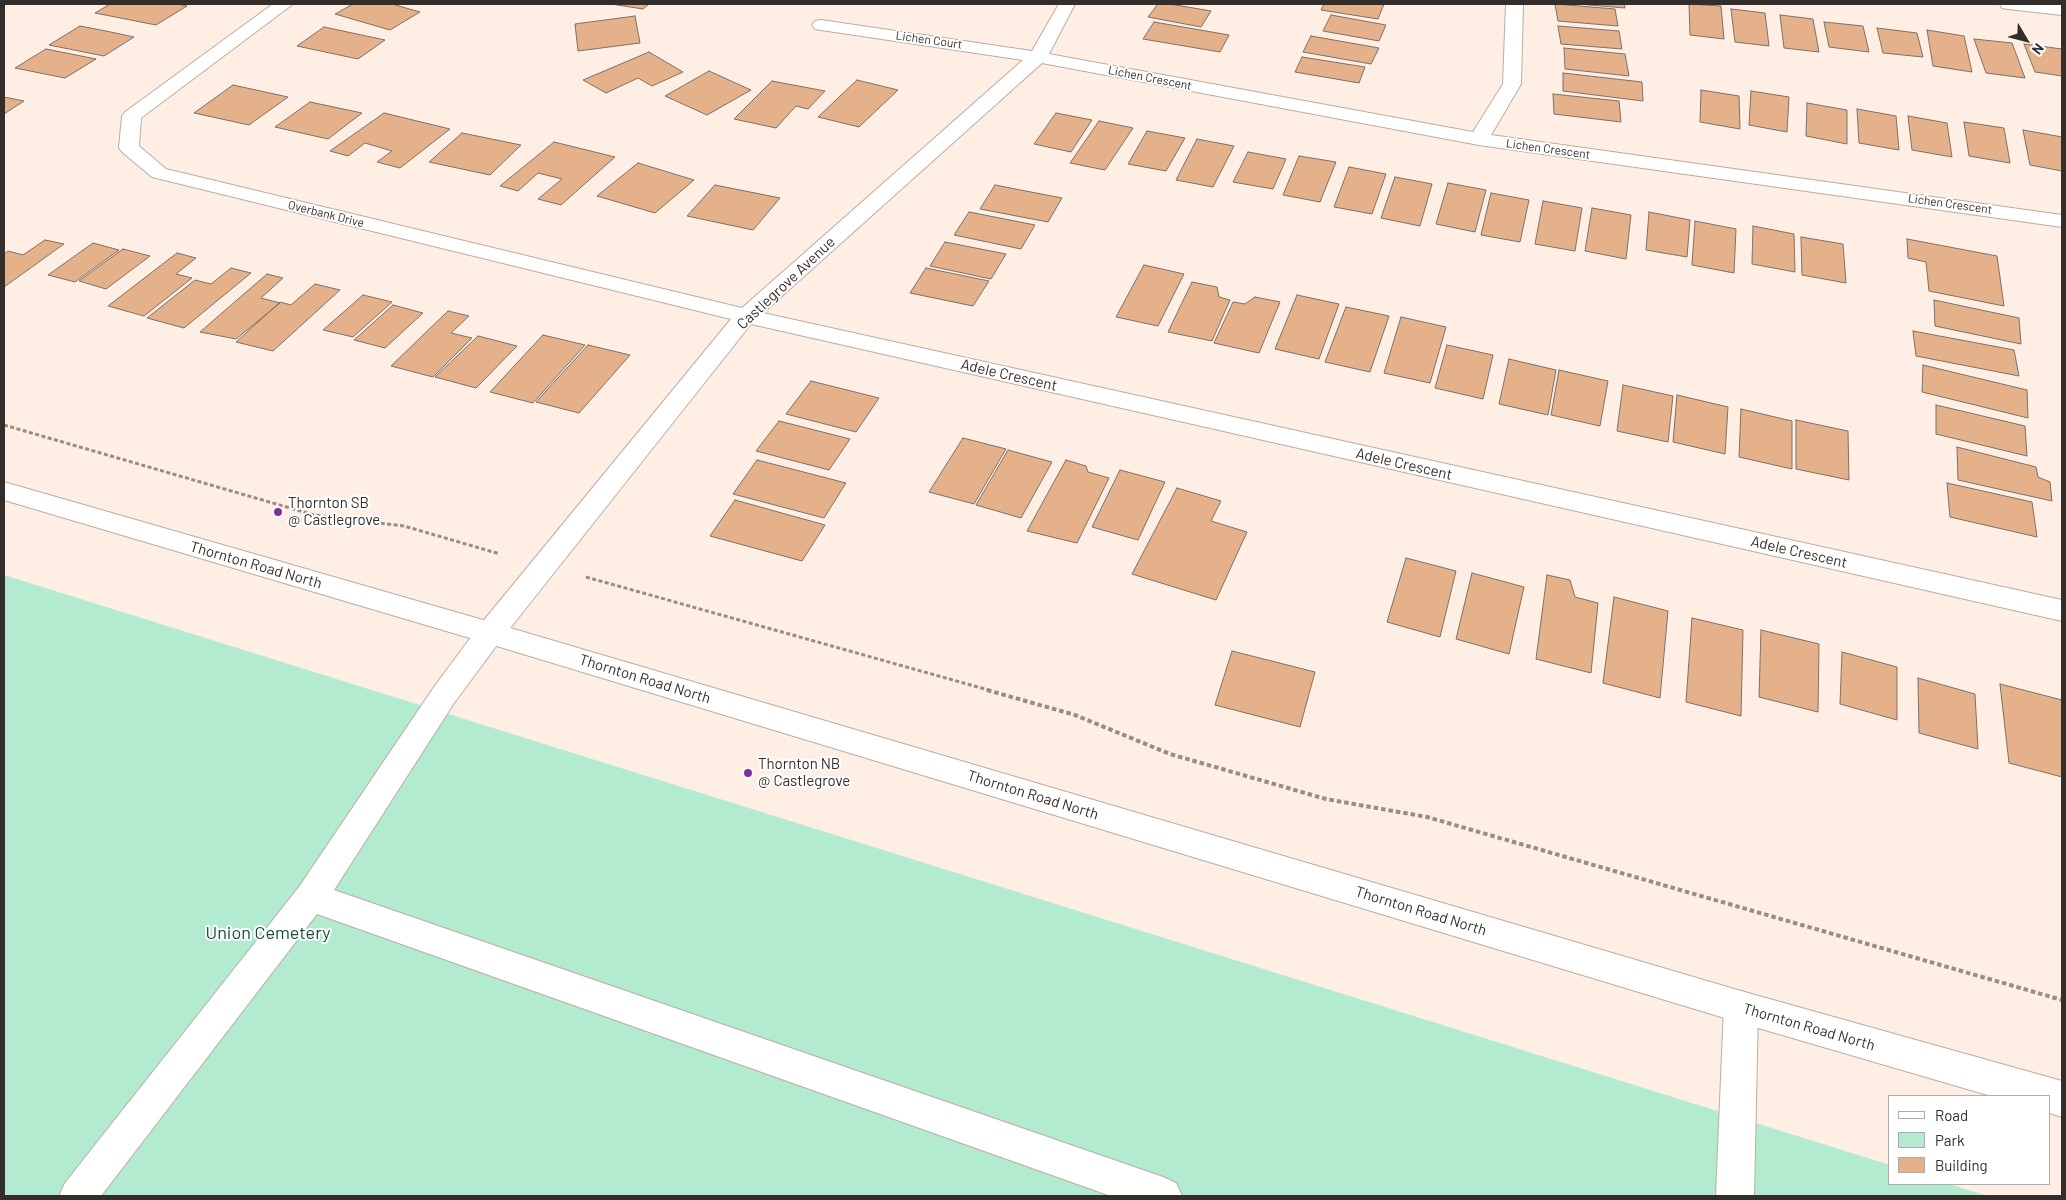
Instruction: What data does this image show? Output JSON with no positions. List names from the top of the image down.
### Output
{
  "streets": {
    "street": [
      "Lichen Court",
      "Lichen Crescent",
      "Overbank Drive",
      "Castlegrove Avenue",
      "Adele Crescent",
      "Thornton Road North"
    ]
  },
  "crossings": [
    ["Lichen Court", "Lichen Crescent"],
    ["Lichen Court", "Castlegrove Avenue"],
    ["Lichen Crescent", "Castlegrove Avenue"],
    ["Overbank Drive", "Castlegrove Avenue"],
    ["Overbank Drive", "Adele Crescent"],
    ["Castlegrove Avenue", "Adele Crescent"],
    ["Castlegrove Avenue", "Thornton Road North"]
  ],
  "parks": ["Union Cemetery"],
  "places": ["Thornton SB @ Castlegrove", "Thornton NB @ Castlegrove"],
  "legend": ["Road", "Park", "Building"],
  "north": "bottom right"
}
